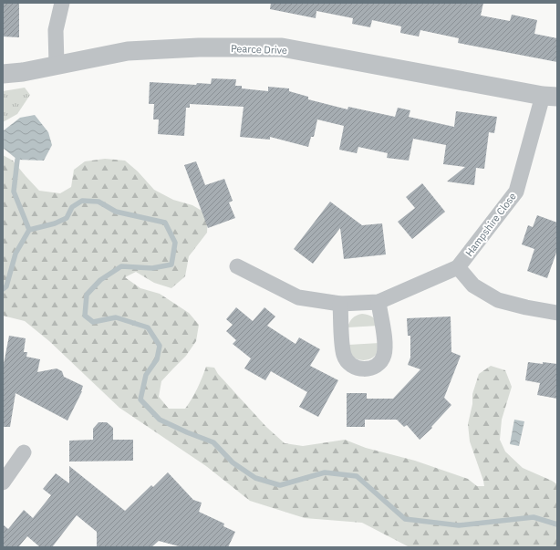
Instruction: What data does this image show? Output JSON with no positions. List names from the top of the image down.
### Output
{
  "streets": {
    "street": ["Pearce Drive", "Hampshire Close"]
  },
  "crossings": [
    ["Pearce Drive", "Hampshire Close"]
  ]
}
